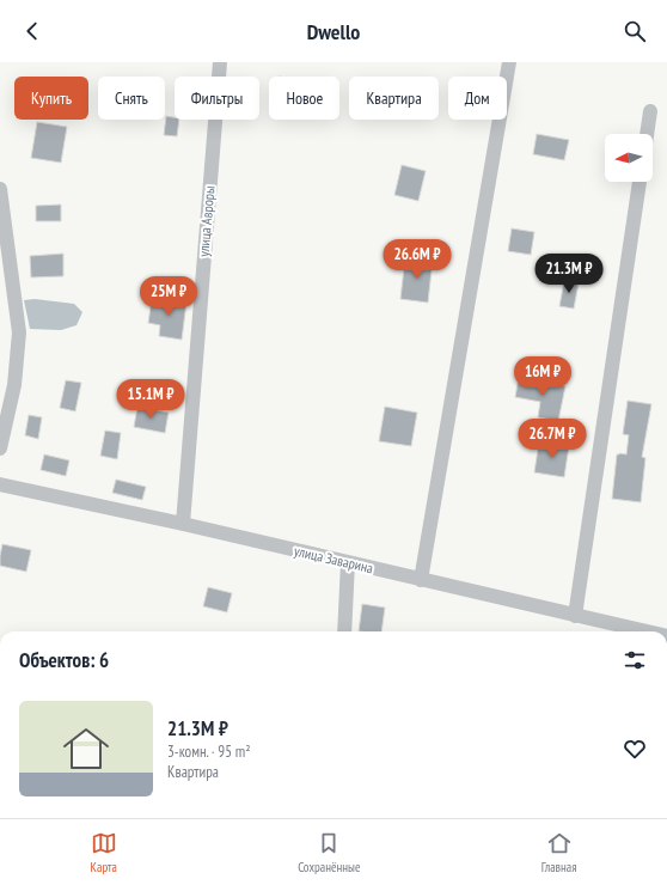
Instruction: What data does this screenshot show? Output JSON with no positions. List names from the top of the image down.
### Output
{
  "streets": {
    "street": ["улица Авроры", "улица Заварина"]
  },
  "crossings": [
    ["улица Авроры", "улица Заварина"]
  ],
  "north": "left",
  "page": {
    "header": "Dwello",
    "chip": [
      "Купить",
      "Снять",
      "Фильтры",
      "Новое",
      "Квартира",
      "Дом"
    ],
    "price": [
      "26.6M ₽",
      "21.3M ₽",
      "25M ₽",
      "16M ₽",
      "15.1M ₽",
      "26.7M ₽"
    ],
    "heading": "Объектов: 6",
    "list": [
      {
        "name": "21.3M ₽",
        "note": "3-комн. · 95 m² · Квартира"
      }
    ],
    "tabs": ["Карта", "Сохранённые", "Главная"]
  }
}
